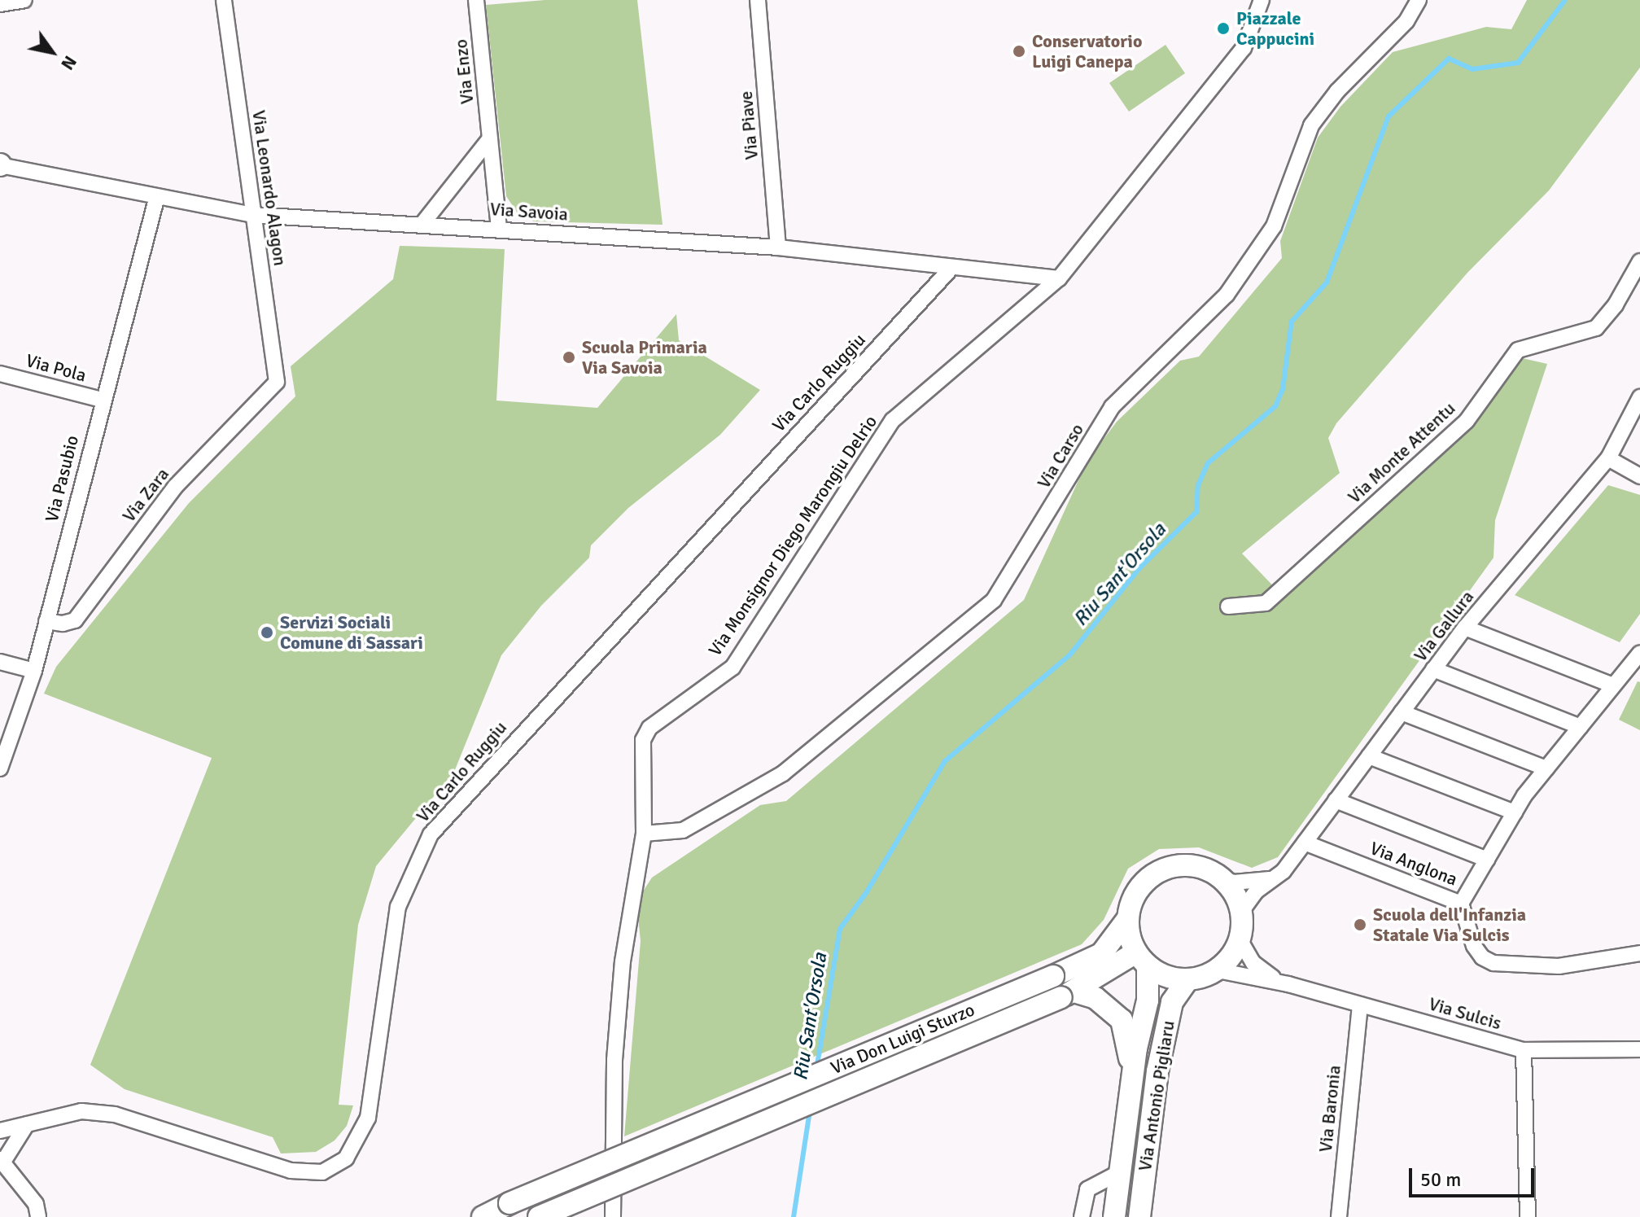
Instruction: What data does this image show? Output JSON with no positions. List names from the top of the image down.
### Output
{
  "streets": {
    "main road": ["Via Don Luigi Sturzo", "Via Antonio Pigliaru"],
    "street": [
      "Via Enzo",
      "Via Piave",
      "Via Leonardo Alagon",
      "Via Savoia",
      "Via Pola",
      "Via Carlo Ruggiu",
      "Via Monte Attentu",
      "Via Carso",
      "Via Pasubio",
      "Via Zara",
      "Via Monsignor Diego Marongiu Delrio",
      "Via Gallura",
      "Via Anglona",
      "Via Sulcis",
      "Via Baronia"
    ]
  },
  "crossings": [
    ["Via Enzo", "Via Savoia"],
    ["Via Piave", "Via Savoia"],
    ["Via Leonardo Alagon", "Via Savoia"],
    ["Via Leonardo Alagon", "Via Zara"],
    ["Via Savoia", "Via Carlo Ruggiu"],
    ["Via Savoia", "Via Pasubio"],
    ["Via Savoia", "Via Monsignor Diego Marongiu Delrio"],
    ["Via Pola", "Via Pasubio"],
    ["Via Carso", "Via Monsignor Diego Marongiu Delrio"],
    ["Via Pasubio", "Via Zara"],
    ["Via Gallura", "Via Anglona"],
    ["Via Gallura", "Via Sulcis"],
    ["Via Gallura", "Via Don Luigi Sturzo"],
    ["Via Gallura", "Via Antonio Pigliaru"],
    ["Via Sulcis", "Via Don Luigi Sturzo"],
    ["Via Sulcis", "Via Antonio Pigliaru"],
    ["Via Sulcis", "Via Baronia"],
    ["Via Don Luigi Sturzo", "Via Antonio Pigliaru"]
  ],
  "water": ["Riu Sant'Orsola"],
  "places": [
    "Piazzale Cappucini",
    "Conservatorio Luigi Canepa",
    "Scuola Primaria Via Savoia",
    "Servizi Sociali Comune di Sassari",
    "Scuola dell'Infanzia Statale Via Sulcis"
  ],
  "scale_bar": "50 m",
  "north": "bottom right"
}
